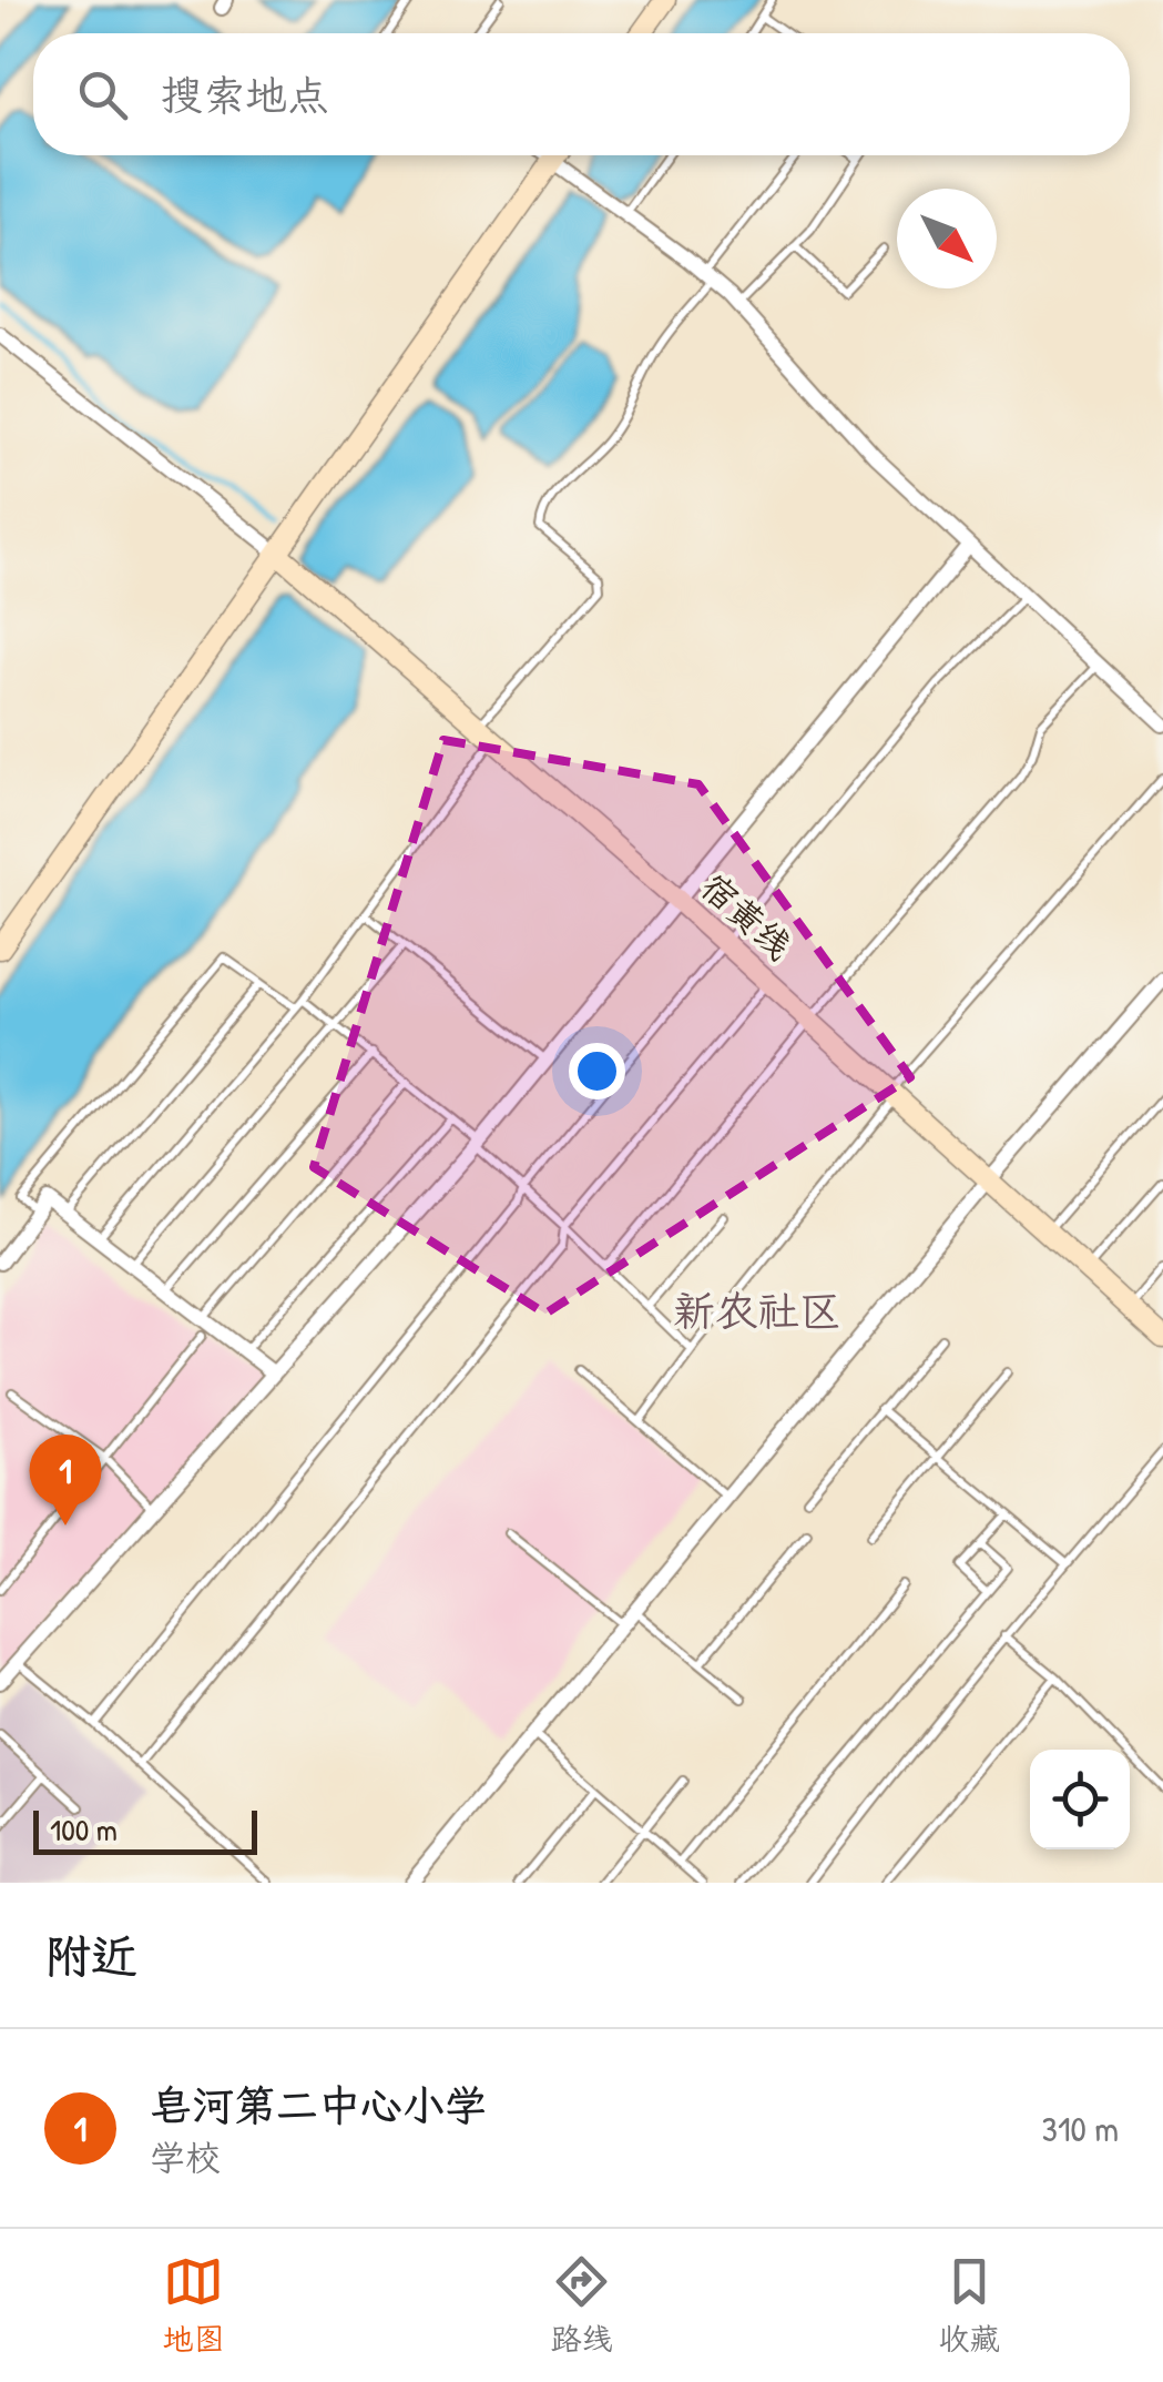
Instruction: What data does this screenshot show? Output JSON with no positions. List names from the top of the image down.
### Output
{
  "streets": {
    "main road": ["宿黄线"]
  },
  "districts": ["新农社区"],
  "scale_bar": "100 m",
  "north": "bottom right",
  "page": {
    "search": "搜索地点",
    "pins": "1",
    "scale": "100 m",
    "heading": "附近",
    "list": [
      {
        "mark": "1",
        "name": "皂河第二中心小学",
        "note": "学校",
        "value": "310 m"
      }
    ],
    "nav": ["地图", "路线", "收藏"]
  }
}
